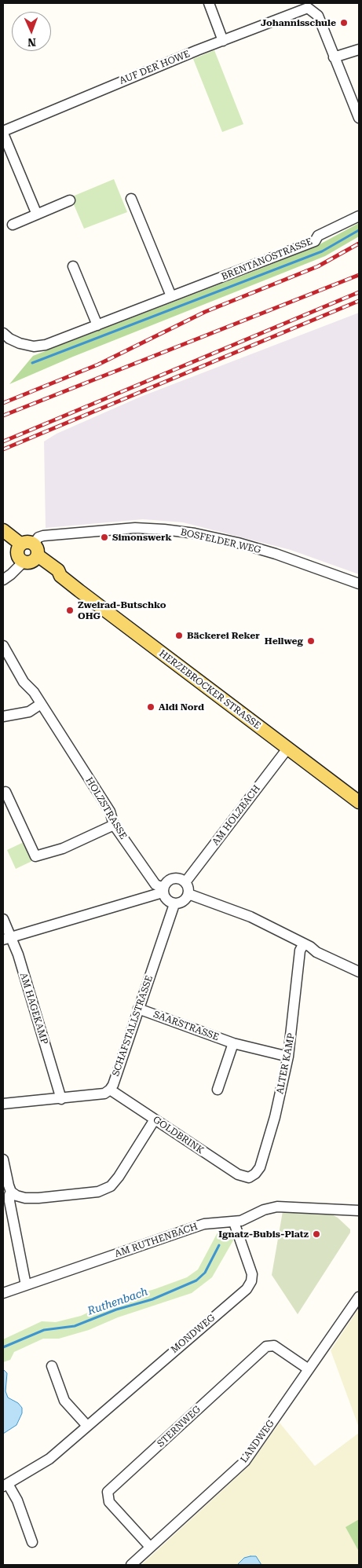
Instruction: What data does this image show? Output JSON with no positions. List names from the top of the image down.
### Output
{
  "streets": {
    "main road": ["HERZEBROCKER STRASSE"],
    "street": [
      "AUF DER HOWE",
      "BRENTANOSTRASSE",
      "BOSFELDER WEG",
      "HOLZSTRASSE",
      "AM HOLZBACH",
      "AM HAGEKAMP",
      "SCHAFSTALLSTRASSE",
      "SAARSTRASSE",
      "ALTER KAMP",
      "GOLDBRINK",
      "AM RUTHENBACH",
      "MONDWEG",
      "STERNWEG",
      "LANDWEG"
    ]
  },
  "crossings": [
    ["BOSFELDER WEG", "HERZEBROCKER STRASSE"],
    ["HERZEBROCKER STRASSE", "AM HOLZBACH"],
    ["HOLZSTRASSE", "AM HOLZBACH"],
    ["HOLZSTRASSE", "SCHAFSTALLSTRASSE"],
    ["AM HOLZBACH", "SCHAFSTALLSTRASSE"],
    ["AM HAGEKAMP", "SCHAFSTALLSTRASSE"],
    ["SCHAFSTALLSTRASSE", "SAARSTRASSE"],
    ["SCHAFSTALLSTRASSE", "GOLDBRINK"],
    ["SAARSTRASSE", "ALTER KAMP"],
    ["ALTER KAMP", "GOLDBRINK"],
    ["AM RUTHENBACH", "MONDWEG"],
    ["STERNWEG", "LANDWEG"]
  ],
  "water": ["Ruthenbach"],
  "places": [
    "Johannisschule",
    "Simonswerk",
    "Zweirad-Butschko OHG",
    "Bäckerei Reker",
    "Hellweg",
    "Aldi Nord",
    "Ignatz-Bubis-Platz"
  ],
  "north": "bottom"
}
